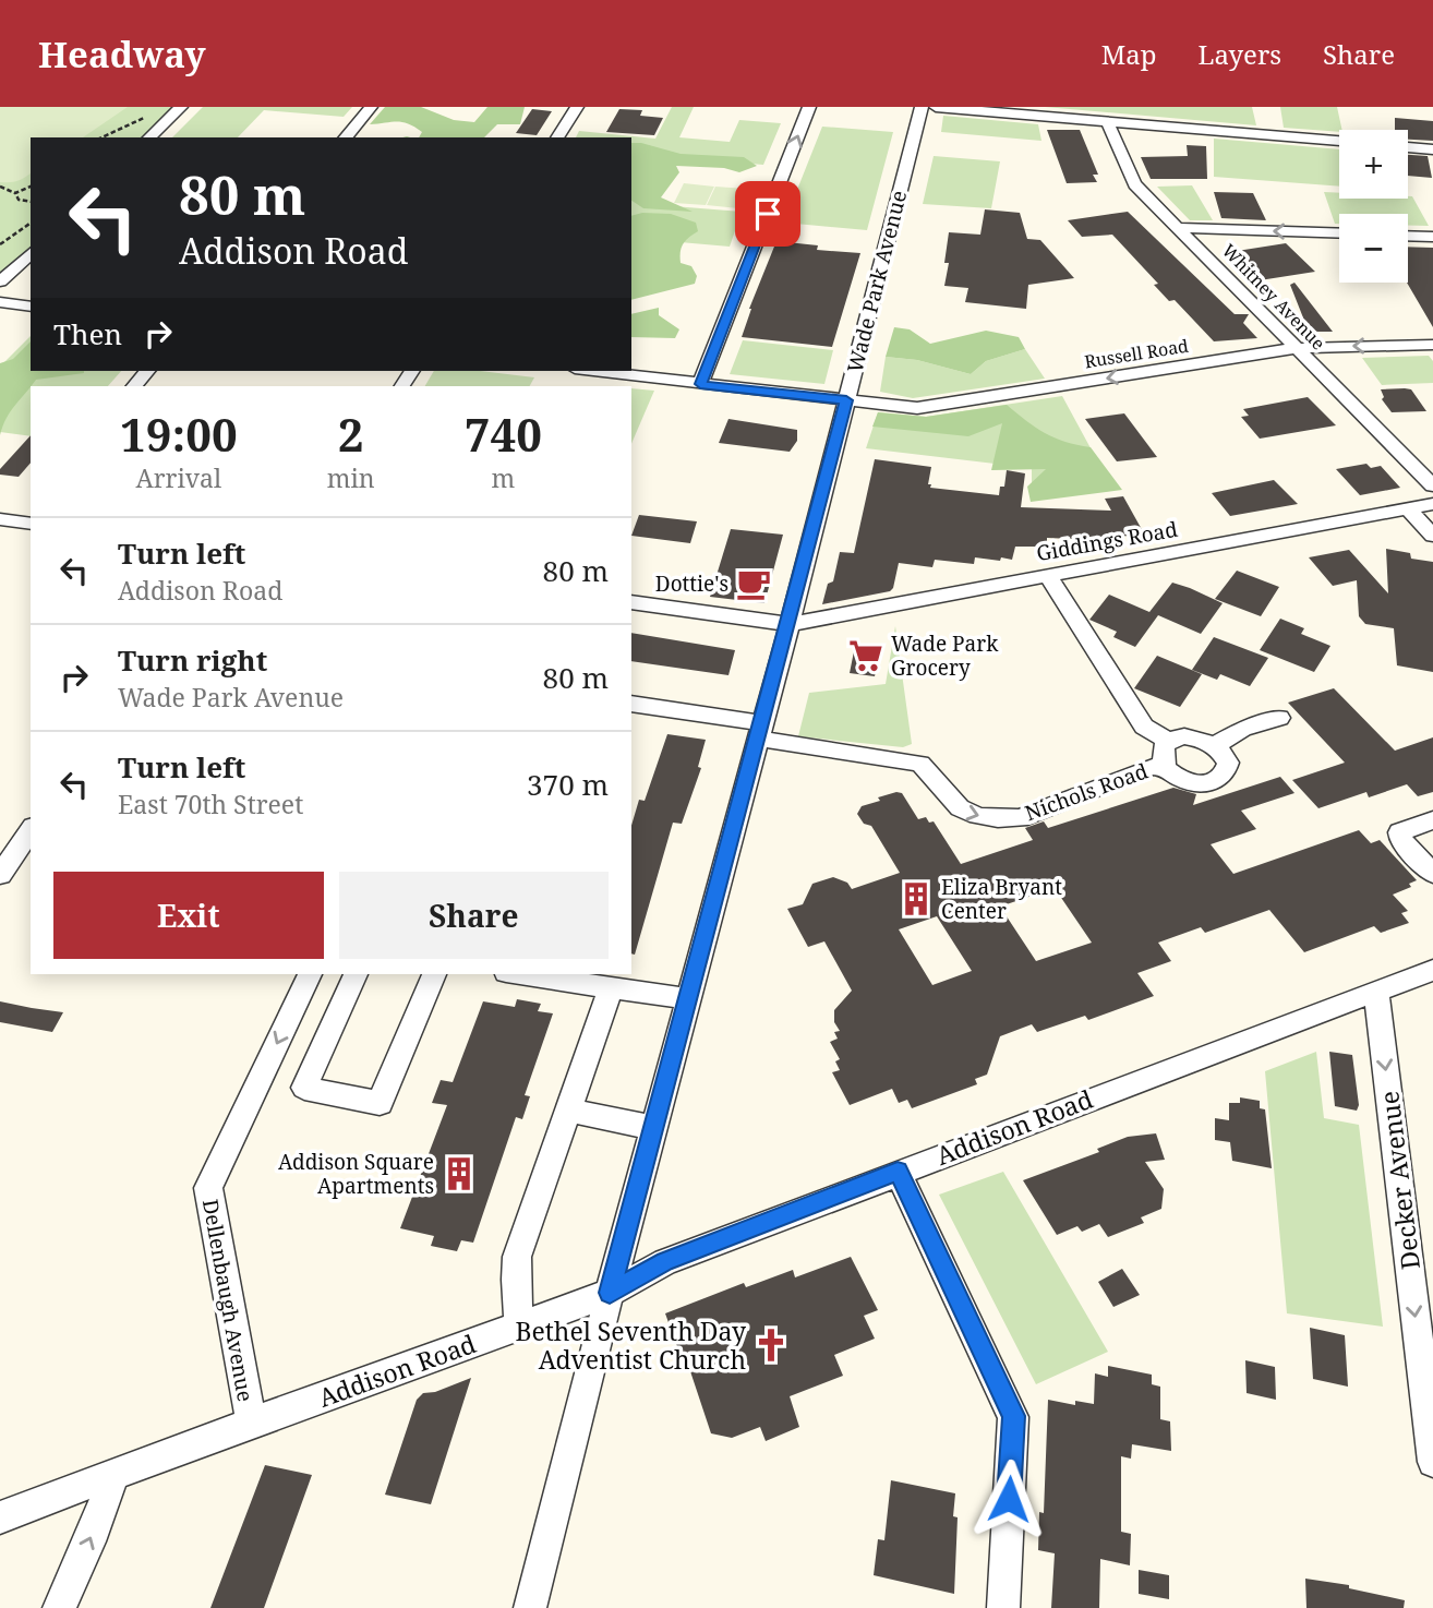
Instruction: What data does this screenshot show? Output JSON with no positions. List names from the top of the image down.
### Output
{
  "streets": {
    "street": [
      "Wade Park Avenue",
      "Whitney Avenue",
      "Russell Road",
      "Giddings Road",
      "Nichols Road",
      "Addison Road",
      "Decker Avenue",
      "Dellenbaugh Avenue"
    ]
  },
  "crossings": [
    ["Wade Park Avenue", "Russell Road"],
    ["Wade Park Avenue", "Giddings Road"],
    ["Wade Park Avenue", "Nichols Road"],
    ["Wade Park Avenue", "Addison Road"],
    ["Whitney Avenue", "Russell Road"],
    ["Addison Road", "Decker Avenue"],
    ["Addison Road", "Dellenbaugh Avenue"]
  ],
  "one_way": ["Nichols Road", "Decker Avenue", "Dellenbaugh Avenue"],
  "places": {
    "cafe": ["Dottie's"],
    "supermarket": ["Wade Park Grocery"],
    "building": ["Eliza Bryant Center", "Addison Square Apartments"],
    "church": ["Bethel Seventh Day Adventist Church"]
  },
  "page": {
    "header": "Headway",
    "nav": ["Map", "Layers", "Share"],
    "map_buttons": ["+", "−"],
    "turn": ["80 m", "Addison Road"],
    "then": "Then",
    "eta": [
      "19:00",
      "Arrival",
      "2",
      "min",
      "740",
      "m"
    ],
    "list": [
      {
        "name": "Turn left",
        "note": "Addison Road",
        "value": "80 m"
      },
      {
        "name": "Turn right",
        "note": "Wade Park Avenue",
        "value": "80 m"
      },
      {
        "name": "Turn left",
        "note": "East 70th Street",
        "value": "370 m"
      }
    ],
    "buttons": ["Exit", "Share"]
  }
}
